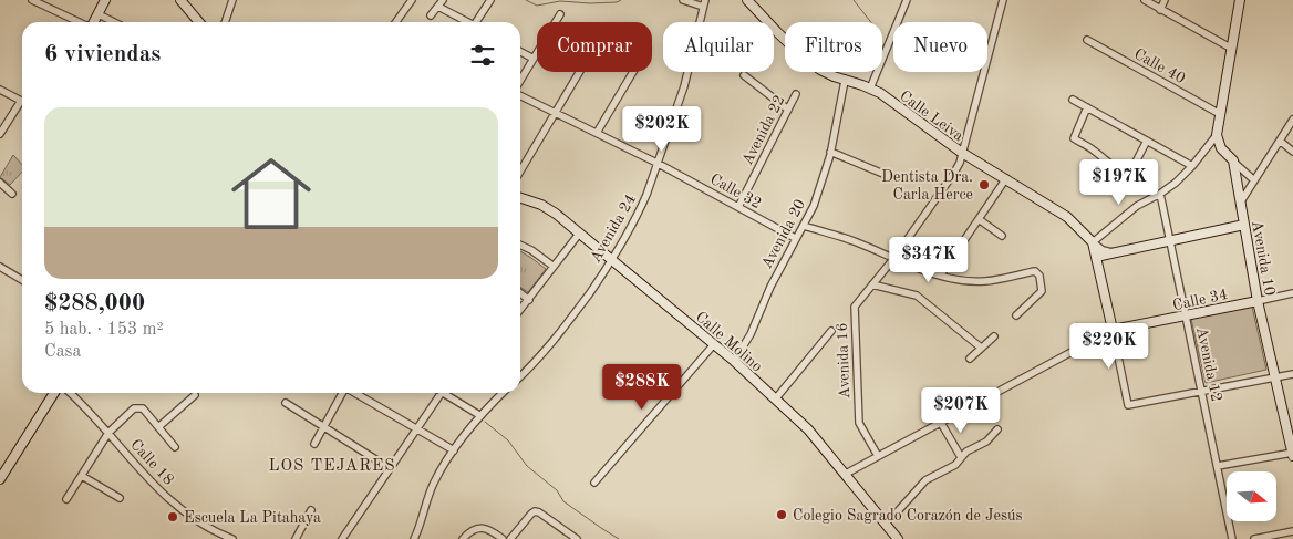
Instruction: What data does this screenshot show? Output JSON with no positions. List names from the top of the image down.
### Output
{
  "streets": {
    "main road": [
      "Calle Leiva",
      "Avenida 10",
      "Calle 34",
      "Calle Molino"
    ],
    "street": [
      "Calle 40",
      "Avenida 22",
      "Calle 32",
      "Avenida 24",
      "Avenida 20",
      "Avenida 16",
      "Avenida 12",
      "Calle 18"
    ]
  },
  "crossings": [
    ["Calle Leiva", "Avenida 20"],
    ["Calle Leiva", "Avenida 16"],
    ["Avenida 22", "Calle 32"],
    ["Calle 32", "Avenida 24"],
    ["Calle 32", "Avenida 20"],
    ["Avenida 24", "Calle Molino"],
    ["Avenida 20", "Calle Molino"],
    ["Avenida 10", "Calle 34"],
    ["Calle 34", "Avenida 12"]
  ],
  "districts": ["LOS TEJARES"],
  "places": ["Dentista Dra. Carla Herce", "Colegio Sagrado Corazón de Jesús", "Escuela La Pitahaya"],
  "north": "right",
  "page": {
    "chip": [
      "Comprar",
      "Alquilar",
      "Filtros",
      "Nuevo"
    ],
    "heading": "6 viviendas",
    "list": [
      {
        "name": "$288,000",
        "note": "5 hab. · 153 m² · Casa"
      }
    ],
    "price": [
      "$202K",
      "$197K",
      "$347K",
      "$220K",
      "$288K",
      "$207K"
    ]
  }
}
